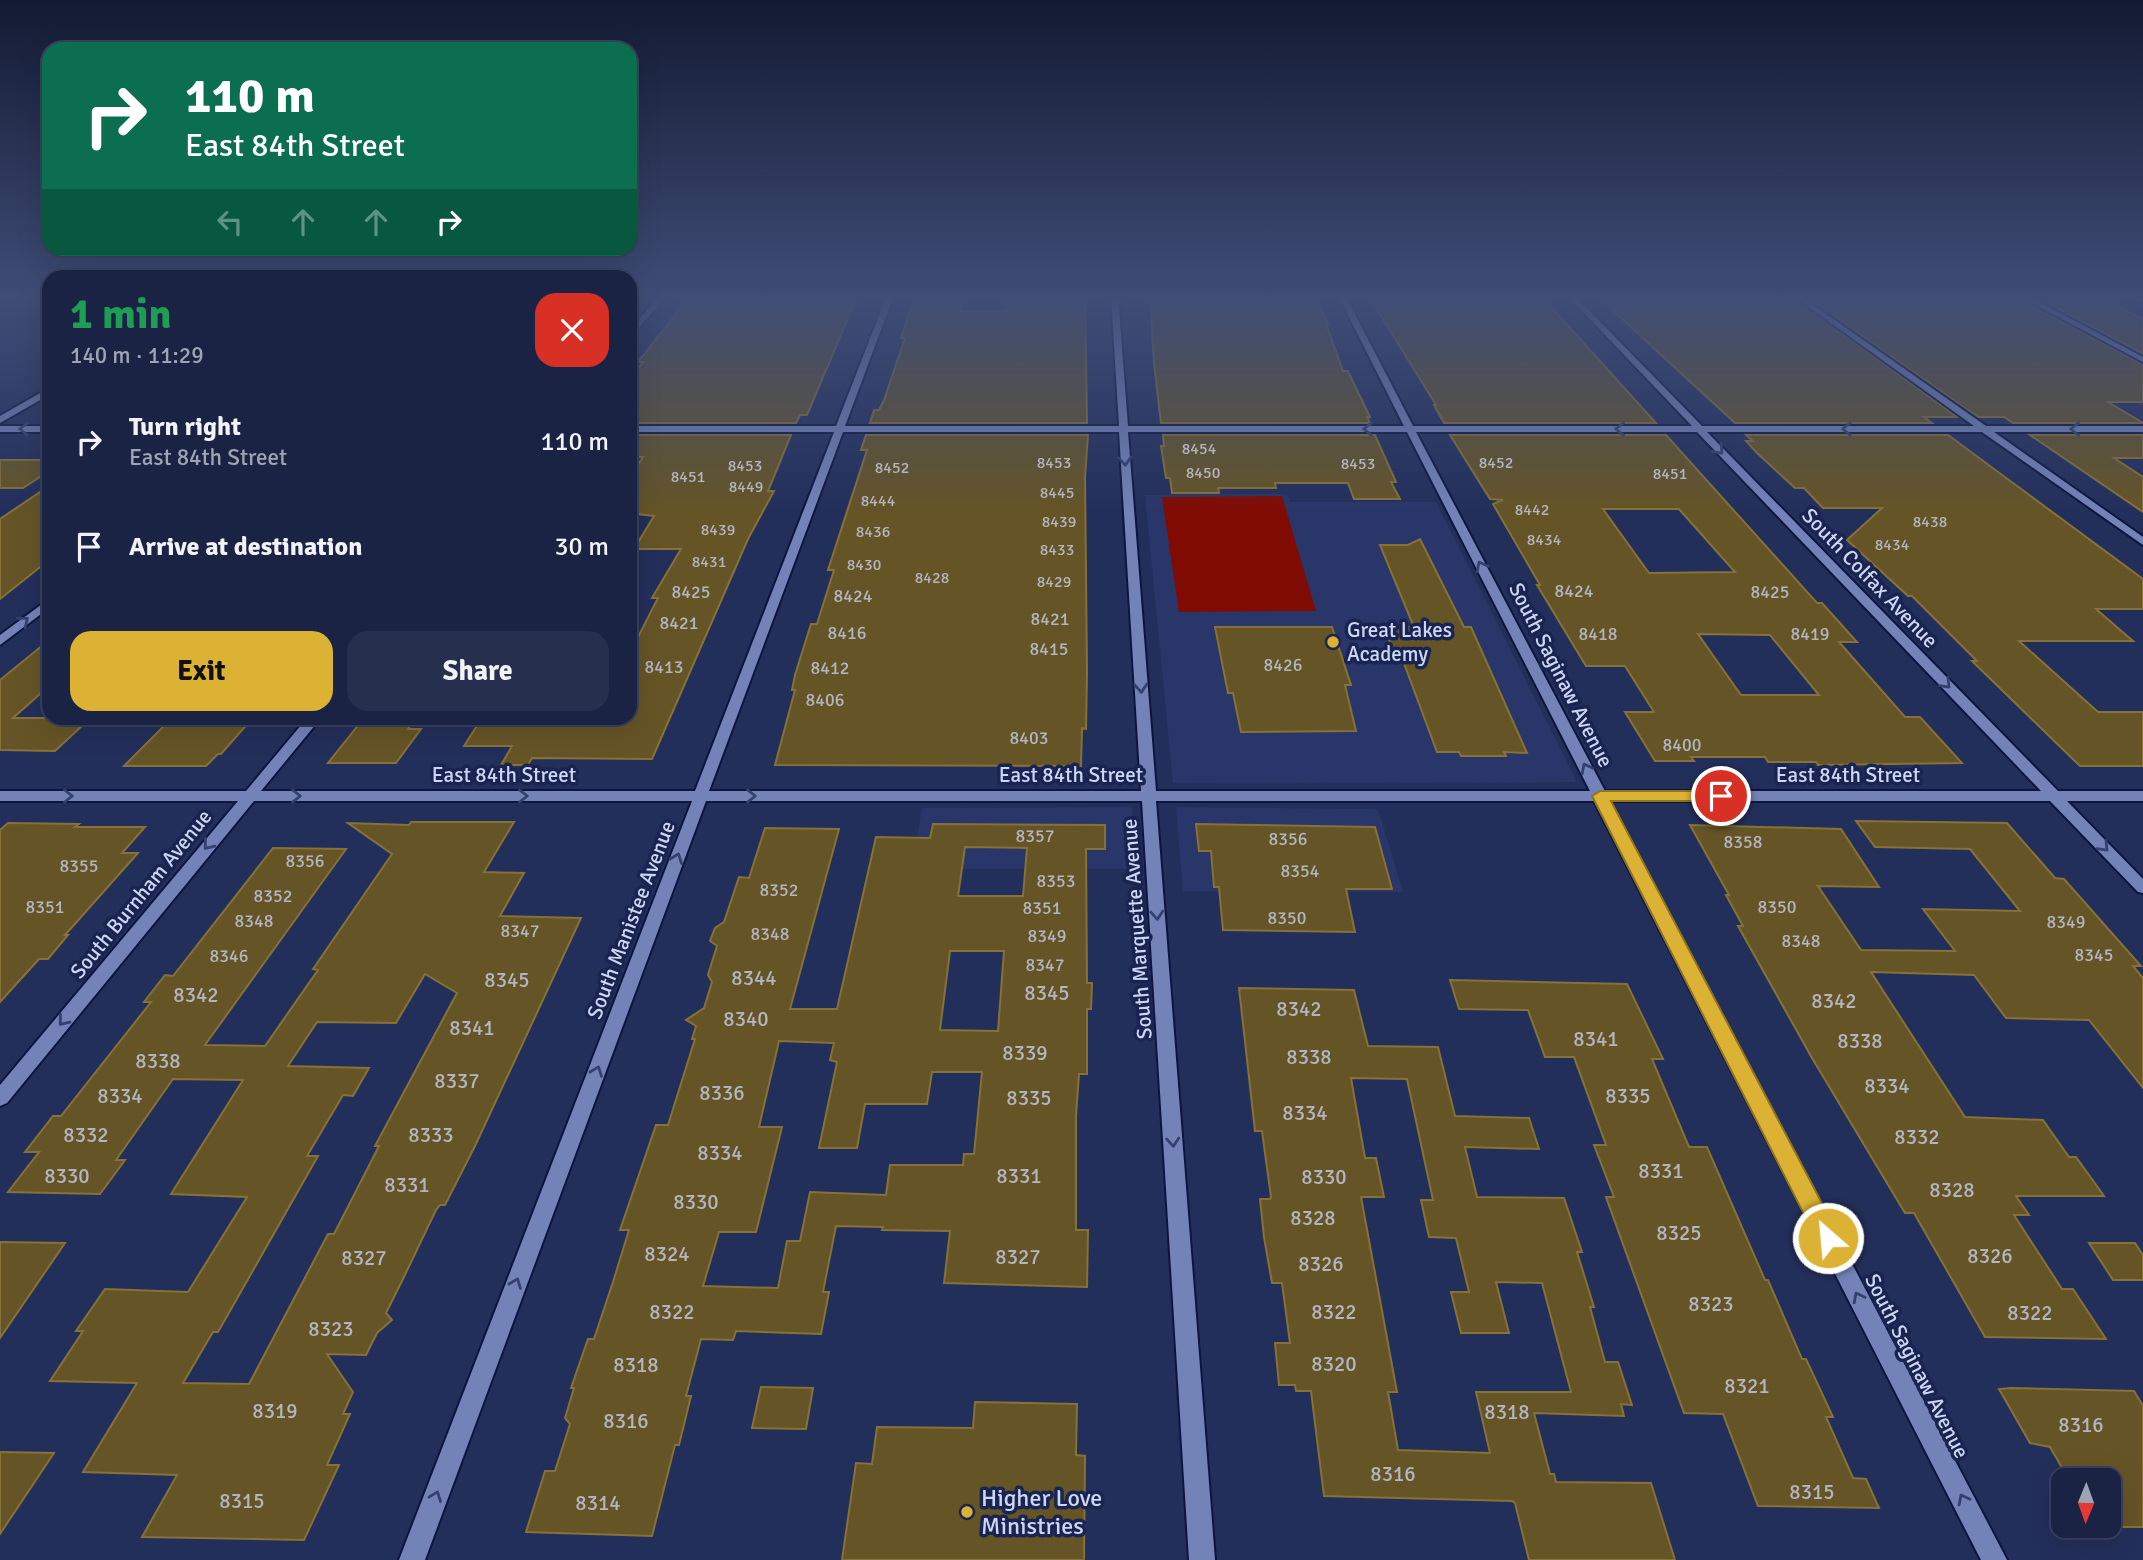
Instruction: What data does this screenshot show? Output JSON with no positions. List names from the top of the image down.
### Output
{
  "streets": {
    "street": [
      "South Colfax Avenue",
      "South Saginaw Avenue",
      "East 84th Street",
      "South Burnham Avenue",
      "South Manistee Avenue",
      "South Marquette Avenue"
    ]
  },
  "crossings": [
    ["South Colfax Avenue", "East 84th Street"],
    ["South Saginaw Avenue", "East 84th Street"],
    ["East 84th Street", "South Burnham Avenue"],
    ["East 84th Street", "South Manistee Avenue"],
    ["East 84th Street", "South Marquette Avenue"]
  ],
  "one_way": [
    "South Colfax Avenue",
    "South Saginaw Avenue",
    "East 84th Street",
    "South Burnham Avenue",
    "South Manistee Avenue",
    "South Marquette Avenue"
  ],
  "places": ["Great Lakes Academy", "Higher Love Ministries"],
  "house_numbers": [
    "8454",
    "8453",
    "8452",
    "8453",
    "8453",
    "8452",
    "8450",
    "8451",
    "8451",
    "8449",
    "8445",
    "8444",
    "8442",
    "8439",
    "8438",
    "8439",
    "8436",
    "8434",
    "8434",
    "8433",
    "8431",
    "8430",
    "8428",
    "8429",
    "8424",
    "8425",
    "8425",
    "8424",
    "8421",
    "8421",
    "8416",
    "8418",
    "8419",
    "8415",
    "8426",
    "8413",
    "8412",
    "8406",
    "8403",
    "8400",
    "8357",
    "8356",
    "8358",
    "8356",
    "8355",
    "8354",
    "8353",
    "8352",
    "8352",
    "8351",
    "8350",
    "8351",
    "8350",
    "8348",
    "8349",
    "8347",
    "8348",
    "8349",
    "8348",
    "8345",
    "8346",
    "8347",
    "8344",
    "8345",
    "8345",
    "8342",
    "8342",
    "8342",
    "8340",
    "8341",
    "8341",
    "8338",
    "8339",
    "8338",
    "8338",
    "8337",
    "8334",
    "8336",
    "8334",
    "8335",
    "8335",
    "8334",
    "8332",
    "8333",
    "8332",
    "8334",
    "8331",
    "8330",
    "8331",
    "8330",
    "8331",
    "8328",
    "8330",
    "8328",
    "8325",
    "8324",
    "8326",
    "8327",
    "8327",
    "8326",
    "8323",
    "8322",
    "8322",
    "8322",
    "8323",
    "8320",
    "8318",
    "8321",
    "8319",
    "8318",
    "8316",
    "8316",
    "8316",
    "8315",
    "8315",
    "8314"
  ],
  "north": "bottom",
  "page": {
    "turn": ["110 m", "East 84th Street"],
    "heading": ["1 min", "140 m · 11:29"],
    "list": [
      {
        "name": "Turn right",
        "note": "East 84th Street",
        "value": "110 m"
      },
      {
        "name": "Arrive at destination",
        "value": "30 m"
      }
    ],
    "buttons": ["Exit", "Share"]
  }
}
